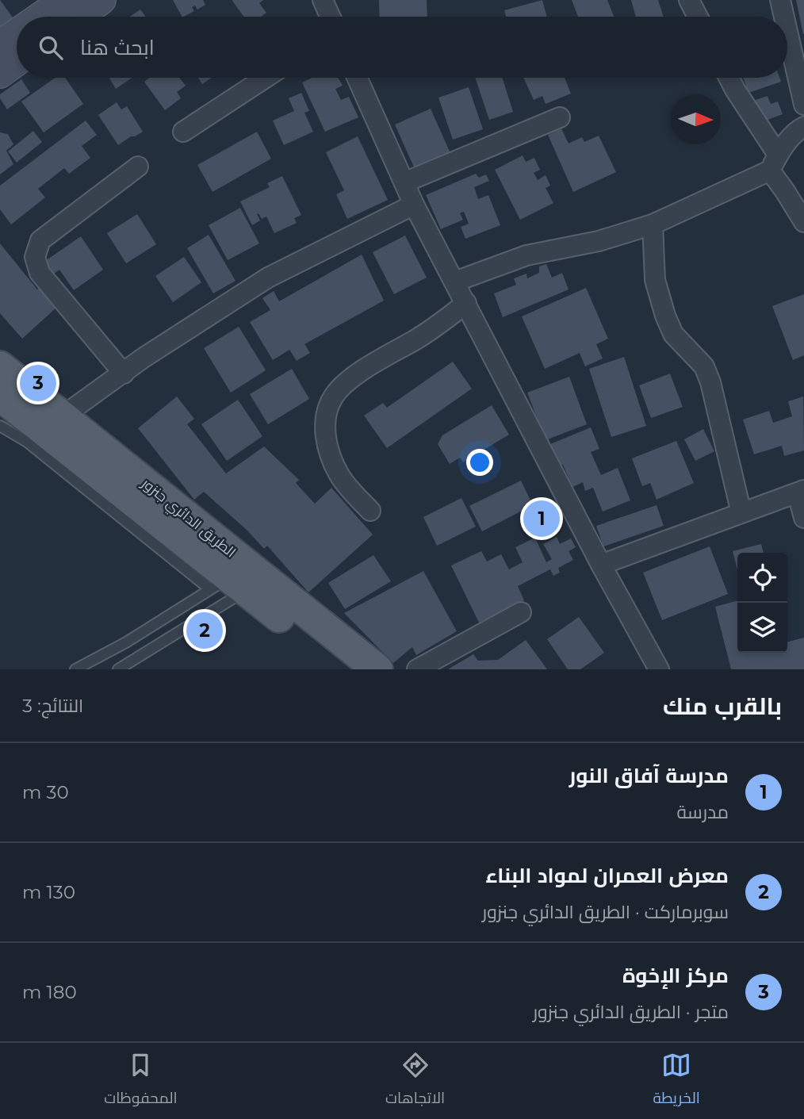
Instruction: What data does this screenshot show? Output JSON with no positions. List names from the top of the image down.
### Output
{
  "streets": {
    "main road": ["الطريق الدائري جنزور"]
  },
  "north": "right",
  "page": {
    "search": "ابحث هنا",
    "pins": ["3", "1", "2"],
    "heading": ["بالقرب منك", "النتائج: 3"],
    "list": [
      {
        "mark": "1",
        "name": "مدرسة آفاق النور",
        "note": "مدرسة",
        "value": "30 m"
      },
      {
        "mark": "2",
        "name": "معرض العمران لمواد البناء",
        "note": "سوبرماركت · الطريق الدائري جنزور",
        "value": "130 m"
      },
      {
        "mark": "3",
        "name": "مركز الإخوة",
        "note": "متجر · الطريق الدائري جنزور",
        "value": "180 m"
      }
    ],
    "nav": ["الخريطة", "الاتجاهات", "المحفوظات"]
  }
}
